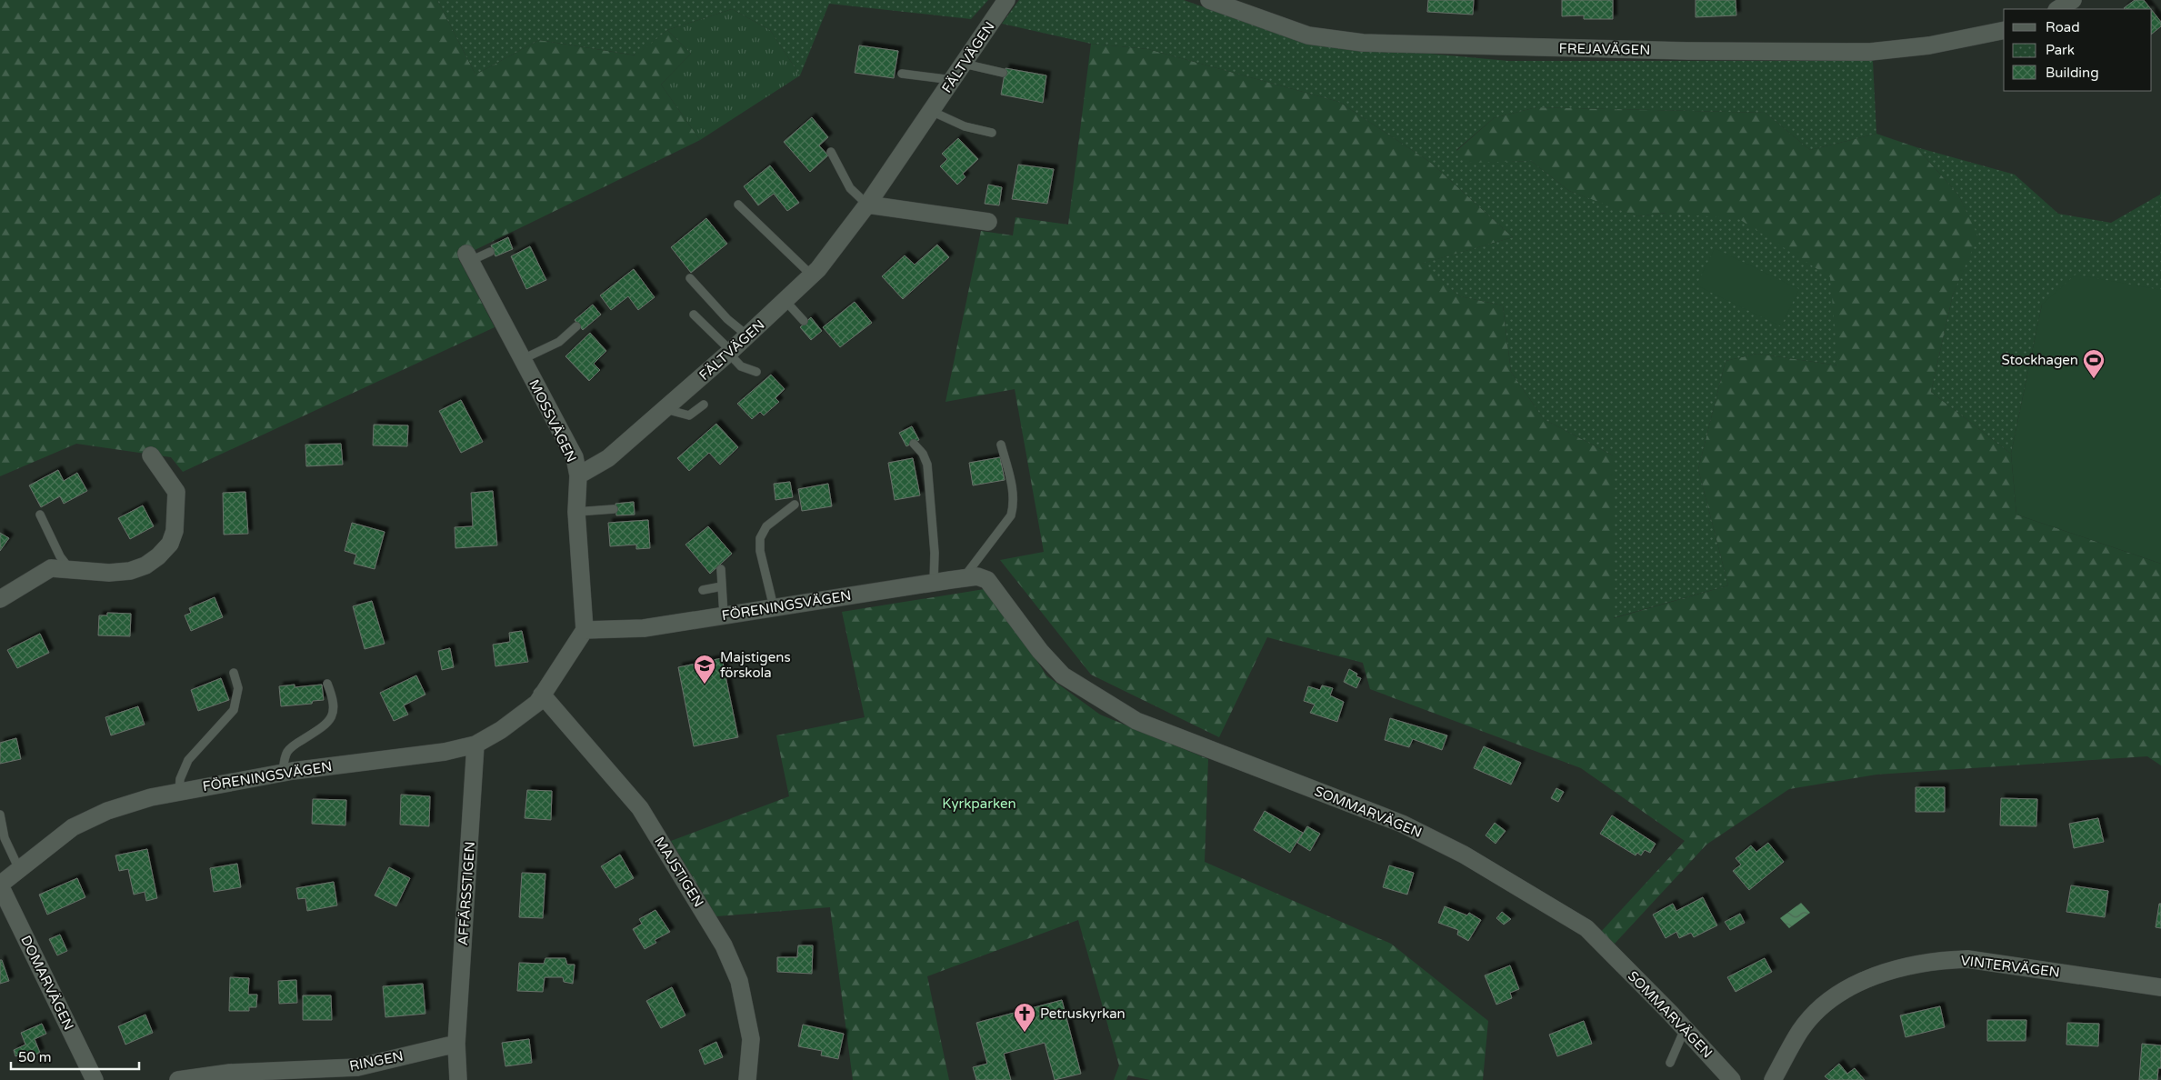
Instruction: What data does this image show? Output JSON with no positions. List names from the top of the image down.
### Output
{
  "streets": {
    "street": [
      "FREJAVÄGEN",
      "FÄLTVÄGEN",
      "MOSSVÄGEN",
      "FÖRENINGSVÄGEN",
      "SOMMARVÄGEN",
      "MAJSTIGEN",
      "AFFÄRSSTIGEN",
      "VINTERVÄGEN",
      "DOMARVÄGEN",
      "RINGEN"
    ]
  },
  "crossings": [
    ["FÄLTVÄGEN", "MOSSVÄGEN"],
    ["MOSSVÄGEN", "FÖRENINGSVÄGEN"],
    ["FÖRENINGSVÄGEN", "SOMMARVÄGEN"],
    ["FÖRENINGSVÄGEN", "MAJSTIGEN"],
    ["FÖRENINGSVÄGEN", "AFFÄRSSTIGEN"],
    ["FÖRENINGSVÄGEN", "DOMARVÄGEN"],
    ["AFFÄRSSTIGEN", "RINGEN"]
  ],
  "parks": ["Kyrkparken"],
  "places": {
    "sports": ["Stockhagen"],
    "school or university": ["Majstigens förskola"],
    "church": ["Petruskyrkan"]
  },
  "legend": ["Road", "Park", "Building"],
  "scale_bar": "50 m"
}
